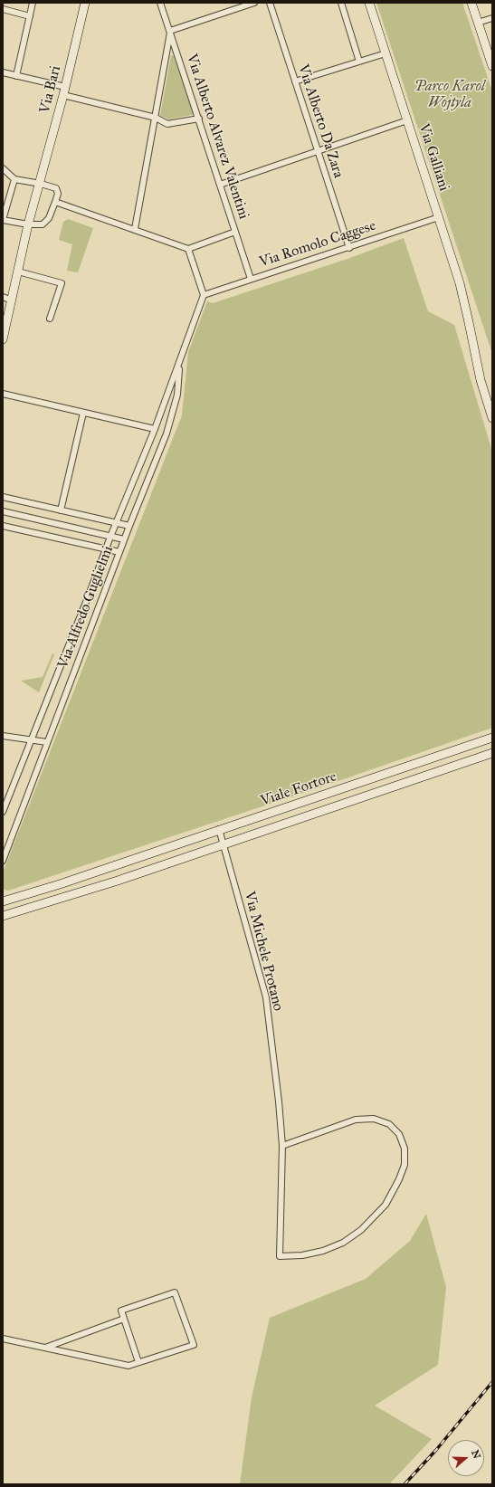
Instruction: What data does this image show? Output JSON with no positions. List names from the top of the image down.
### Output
{
  "streets": {
    "main road": ["Via Bari", "Via Galliani", "Viale Fortore"],
    "street": [
      "Via Alberto Da Zara",
      "Via Alberto Alvarez Valentini",
      "Via Romolo Caggese",
      "Via Alfredo Guglielmi",
      "Via Michele Protano"
    ]
  },
  "crossings": [
    ["Via Alberto Da Zara", "Via Romolo Caggese"],
    ["Via Alberto Alvarez Valentini", "Via Romolo Caggese"],
    ["Via Galliani", "Via Romolo Caggese"],
    ["Via Romolo Caggese", "Via Alfredo Guglielmi"],
    ["Viale Fortore", "Via Michele Protano"]
  ],
  "parks": ["Parco Karol Wojtyla"],
  "north": "right"
}
